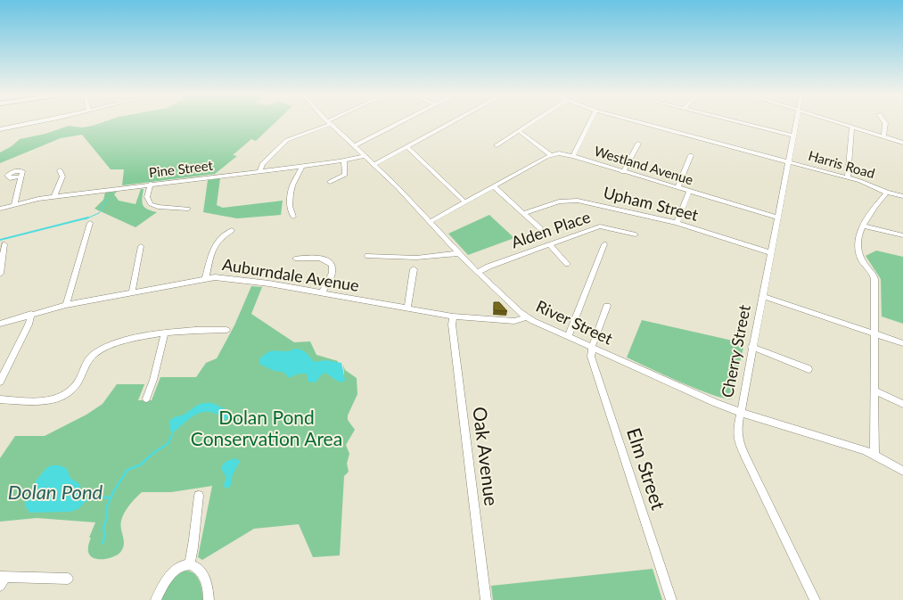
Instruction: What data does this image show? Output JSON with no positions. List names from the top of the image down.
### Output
{
  "streets": {
    "street": [
      "Harris Road",
      "Westland Avenue",
      "Pine Street",
      "Upham Street",
      "Alden Place",
      "Auburndale Avenue",
      "River Street",
      "Cherry Street",
      "Oak Avenue",
      "Elm Street"
    ]
  },
  "crossings": [
    ["Harris Road", "Cherry Street"],
    ["Westland Avenue", "Cherry Street"],
    ["Pine Street", "River Street"],
    ["Upham Street", "Cherry Street"],
    ["Alden Place", "River Street"],
    ["Auburndale Avenue", "River Street"],
    ["Auburndale Avenue", "Oak Avenue"],
    ["River Street", "Cherry Street"],
    ["River Street", "Elm Street"]
  ],
  "water": ["Dolan Pond"],
  "parks": ["Dolan Pond Conservation Area"]
}
